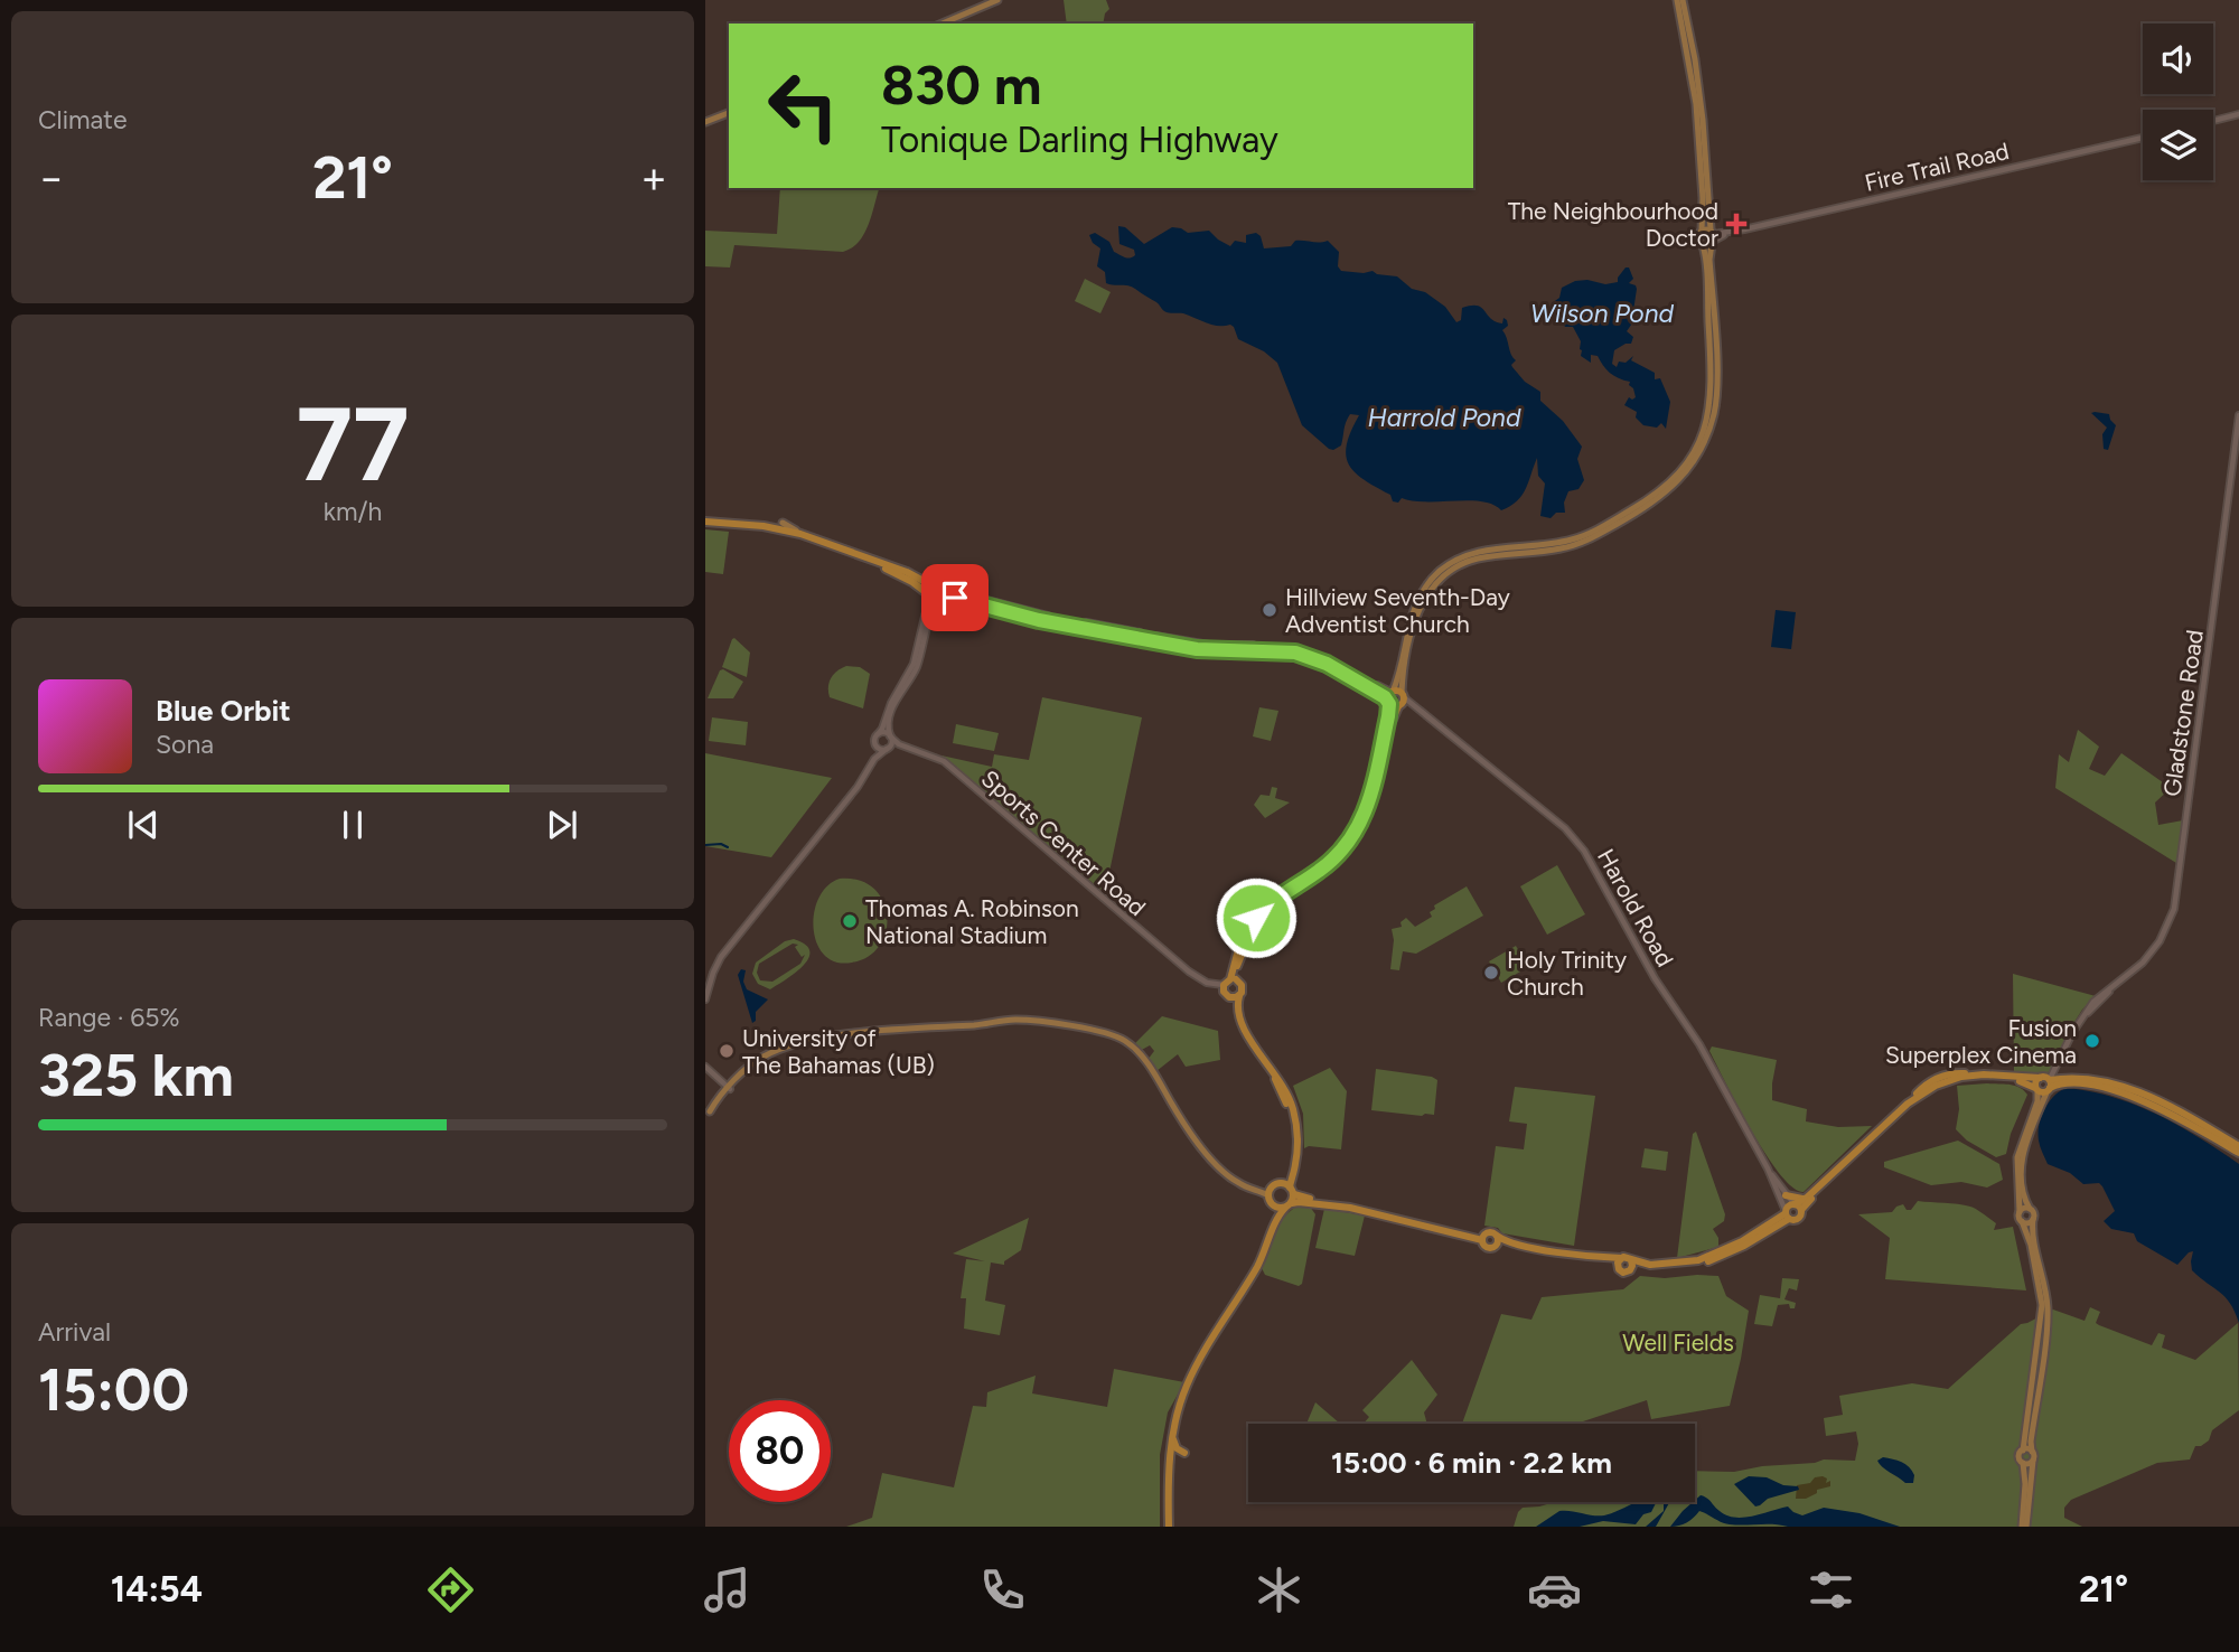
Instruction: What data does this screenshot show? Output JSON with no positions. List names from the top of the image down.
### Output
{
  "streets": {
    "main road": [
      "Fire Trail Road",
      "Gladstone Road",
      "Sports Center Road",
      "Harold Road"
    ]
  },
  "water": ["Wilson Pond", "Harrold Pond"],
  "parks": ["Well Fields"],
  "places": {
    "health": ["The Neighbourhood Doctor"],
    "other": [
      "Hillview Seventh-Day Adventist Church",
      "Thomas A. Robinson National Stadium",
      "Holy Trinity Church",
      "Fusion Superplex Cinema",
      "University of The Bahamas (UB)"
    ]
  },
  "page": {
    "tile": [
      "Climate",
      ["77", "km/h"],
      ["Range · 65%", "325 km"],
      ["Arrival", "15:00"]
    ],
    "turn": ["830 m", "Tonique Darling Highway"],
    "heat": ["−", "21°", "+"],
    "song": ["Blue Orbit", "Sona"],
    "limit": "80",
    "trip": "15:00 · 6 min · 2.2 km",
    "tabs": ["14:54", "21°"]
  }
}
